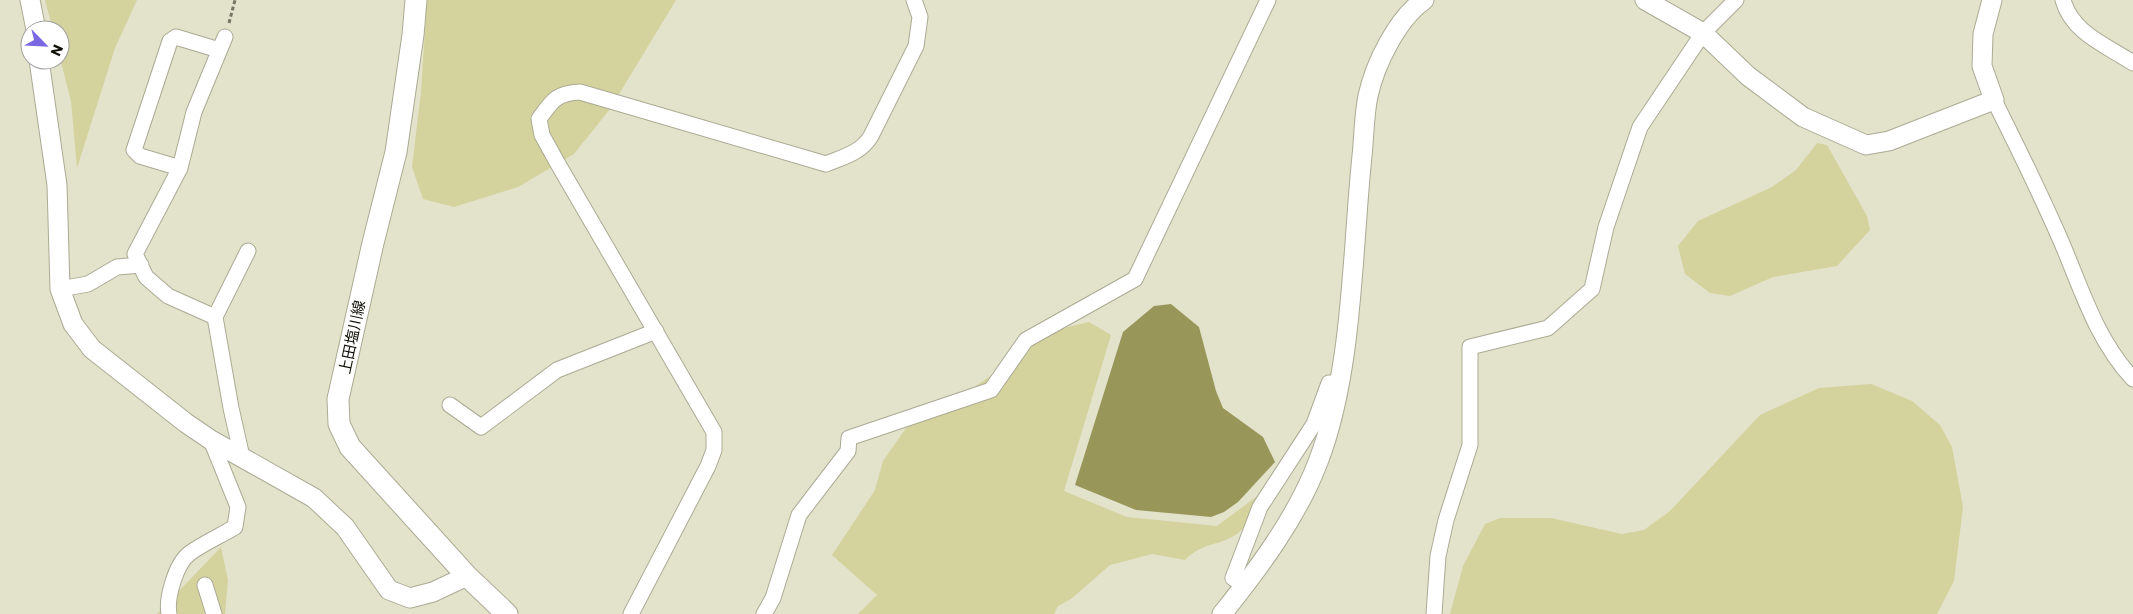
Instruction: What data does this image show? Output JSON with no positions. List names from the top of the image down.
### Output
{
  "streets": {
    "main road": ["上田塩川線"]
  },
  "north": "bottom right"
}
